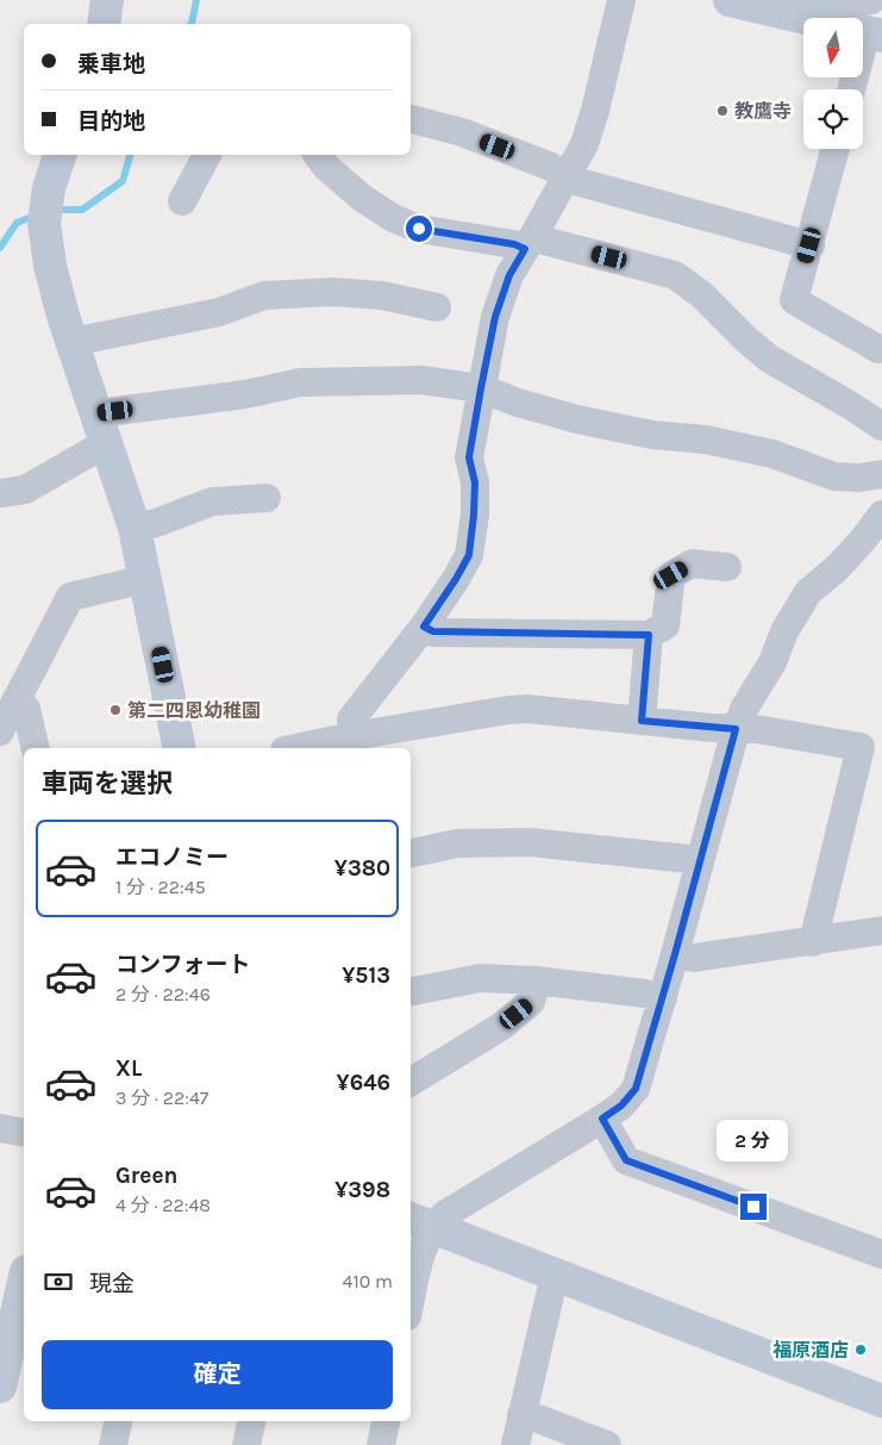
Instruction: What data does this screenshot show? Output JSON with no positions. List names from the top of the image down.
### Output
{
  "places": ["教鷹寺", "第二四恩幼稚園", "福原酒店"],
  "north": "bottom",
  "page": {
    "banner": ["乗車地", "目的地"],
    "heading": "車両を選択",
    "list": [
      {
        "name": "エコノミー",
        "note": "1 分 · 22:45",
        "value": "¥380"
      },
      {
        "name": "コンフォート",
        "note": "2 分 · 22:46",
        "value": "¥513"
      },
      {
        "name": "XL",
        "note": "3 分 · 22:47",
        "value": "¥646"
      },
      {
        "name": "Green",
        "note": "4 分 · 22:48",
        "value": "¥398"
      }
    ],
    "bubble": "2 分",
    "pay": ["現金", "410 m"],
    "buttons": "確定"
  }
}
